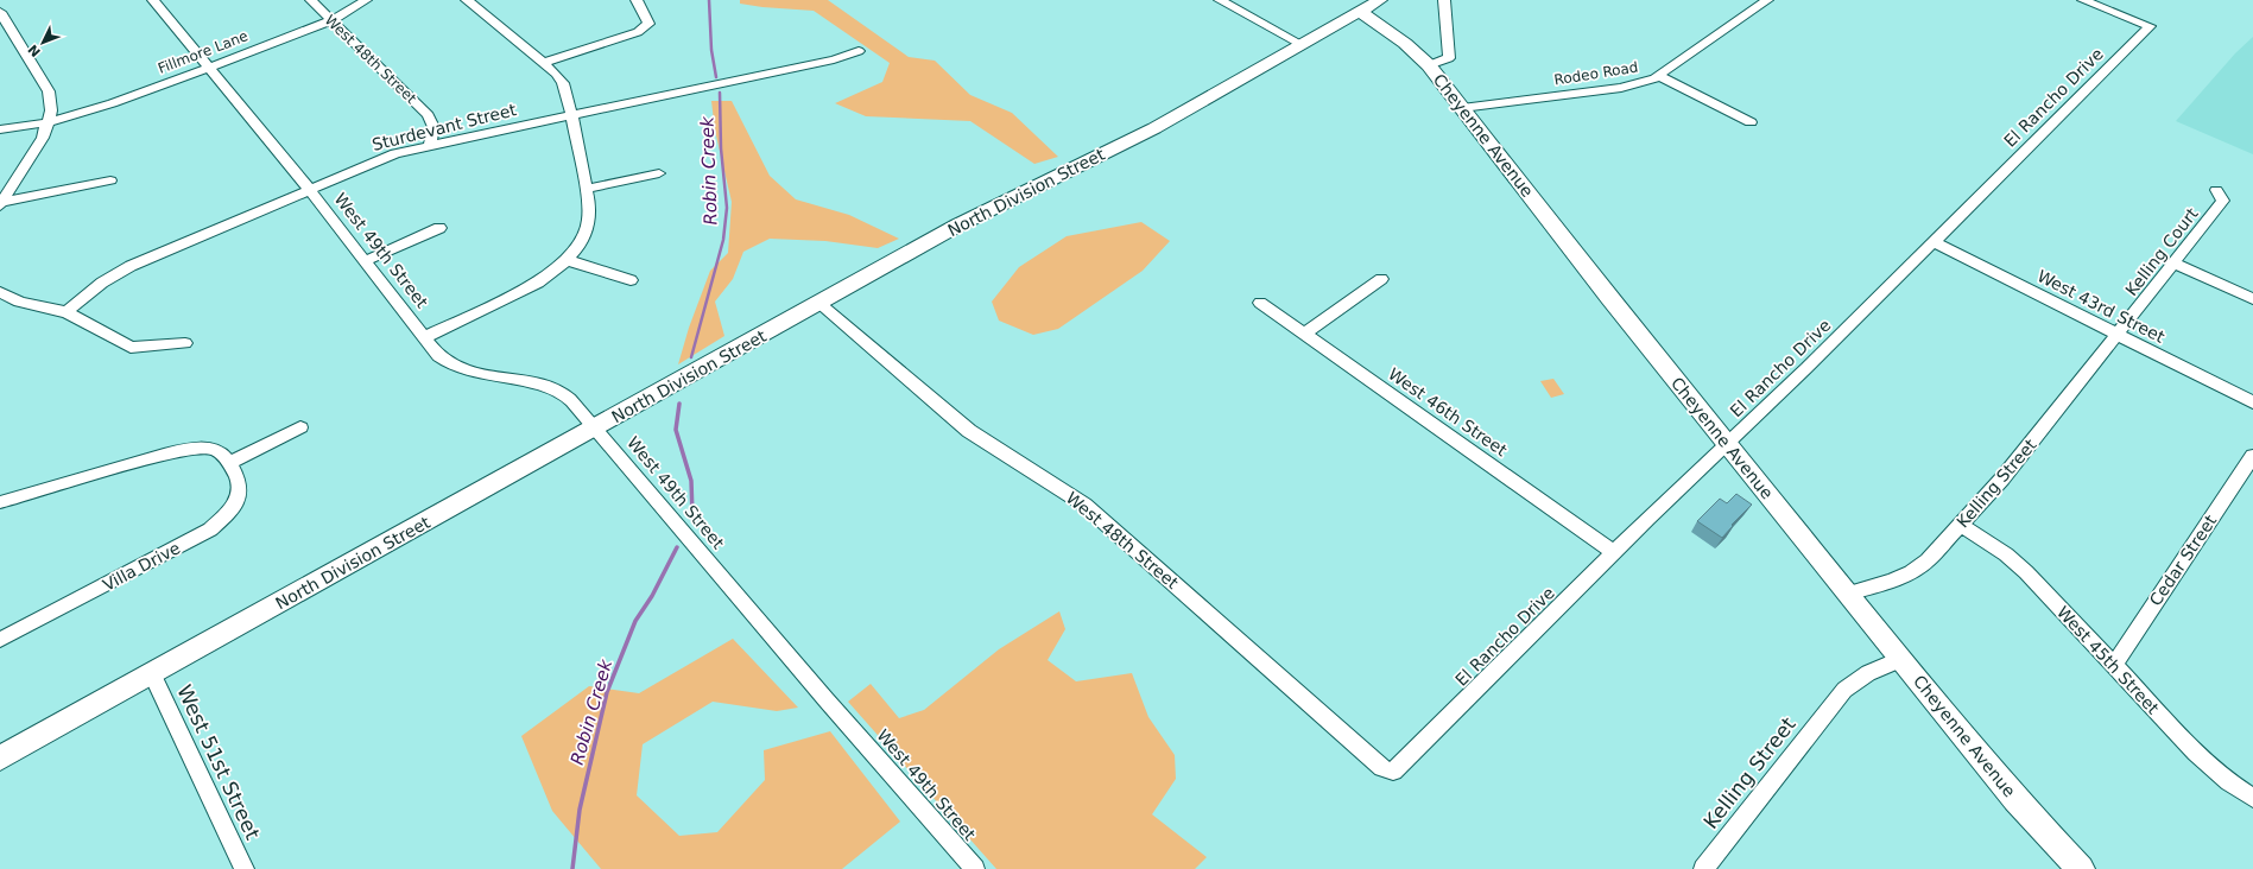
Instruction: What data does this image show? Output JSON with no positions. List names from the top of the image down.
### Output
{
  "streets": {
    "main road": ["Cheyenne Avenue", "North Division Street"],
    "street": [
      "Fillmore Lane",
      "West 48th Street",
      "Rodeo Road",
      "El Rancho Drive",
      "Sturdevant Street",
      "West 49th Street",
      "Kelling Court",
      "West 43rd Street",
      "West 46th Street",
      "Kelling Street",
      "Cedar Street",
      "Villa Drive",
      "West 45th Street",
      "West 51st Street"
    ]
  },
  "crossings": [
    ["Fillmore Lane", "West 48th Street"],
    ["Fillmore Lane", "West 49th Street"],
    ["West 48th Street", "El Rancho Drive"],
    ["West 48th Street", "Sturdevant Street"],
    ["West 48th Street", "North Division Street"],
    ["Rodeo Road", "Cheyenne Avenue"],
    ["El Rancho Drive", "Cheyenne Avenue"],
    ["El Rancho Drive", "West 43rd Street"],
    ["El Rancho Drive", "West 46th Street"],
    ["Sturdevant Street", "West 49th Street"],
    ["Cheyenne Avenue", "North Division Street"],
    ["Cheyenne Avenue", "Kelling Street"],
    ["North Division Street", "West 49th Street"],
    ["North Division Street", "West 51st Street"],
    ["Kelling Court", "West 43rd Street"],
    ["Kelling Court", "Kelling Street"],
    ["West 43rd Street", "Kelling Street"],
    ["Kelling Street", "West 45th Street"],
    ["Cedar Street", "West 45th Street"]
  ],
  "water": ["Robin Creek"],
  "north": "bottom left"
}
